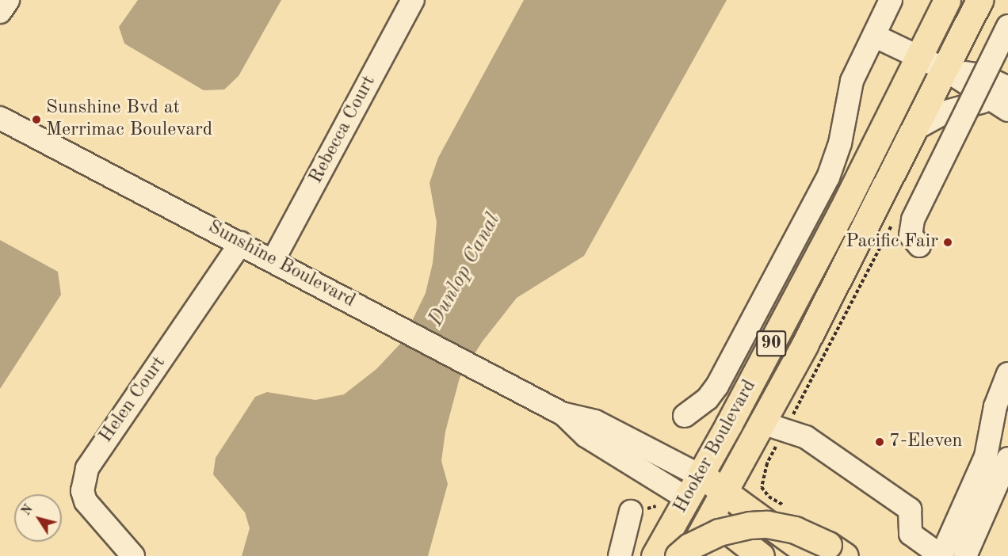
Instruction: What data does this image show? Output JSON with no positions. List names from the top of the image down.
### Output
{
  "streets": {
    "main road": ["Sunshine Boulevard", "90", "Hooker Boulevard"],
    "street": ["Rebecca Court", "Helen Court"]
  },
  "crossings": [
    ["Rebecca Court", "Sunshine Boulevard"],
    ["Sunshine Boulevard", "Helen Court"],
    ["Sunshine Boulevard", "Hooker Boulevard"]
  ],
  "water": ["Dunlop Canal"],
  "places": ["Sunshine Bvd at Merrimac Boulevard", "Pacific Fair", "7-Eleven"],
  "north": "top left"
}
